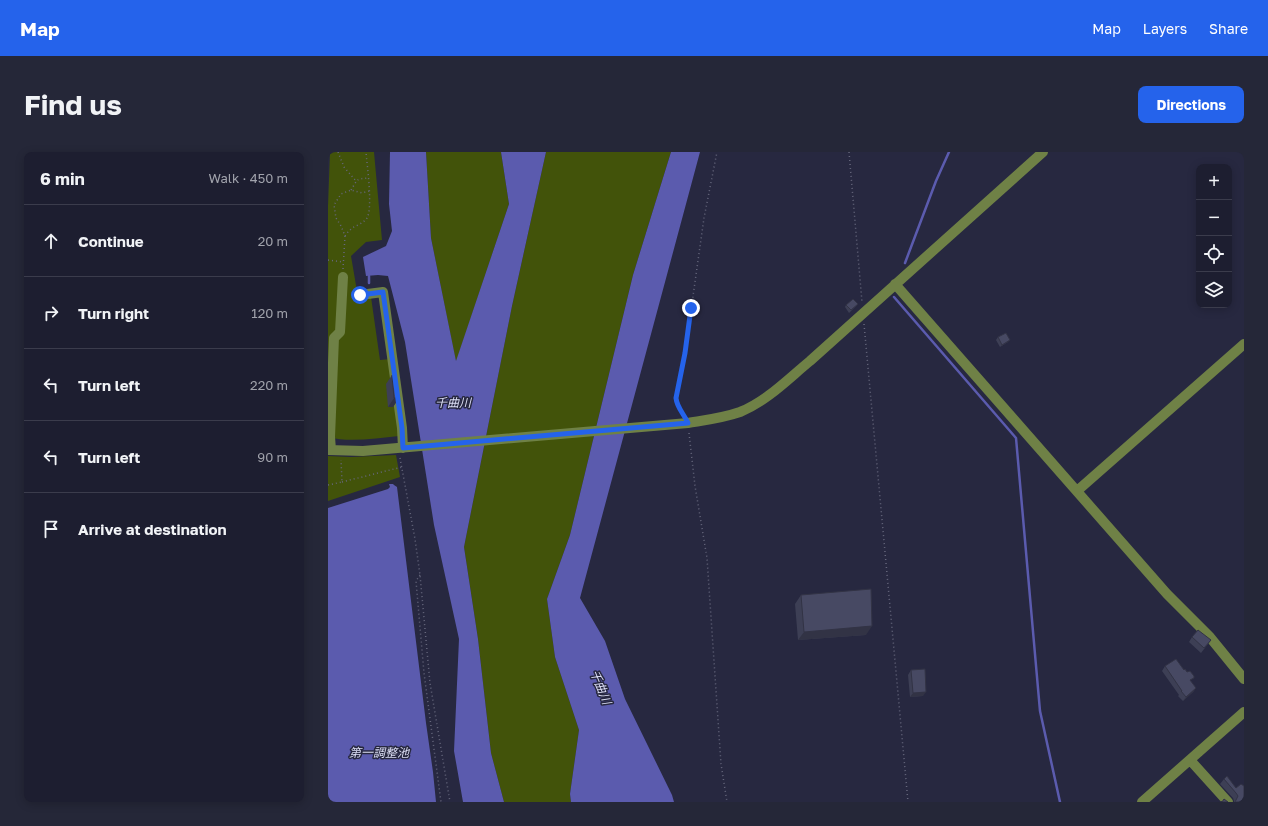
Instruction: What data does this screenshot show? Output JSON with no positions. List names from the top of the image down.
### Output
{
  "water": ["千曲川", "第一調整池"],
  "page": {
    "header": "Map",
    "nav": ["Map", "Layers", "Share"],
    "buttons": "Directions",
    "title": "Find us",
    "heading": ["6 min", "Walk · 450 m"],
    "map_buttons": ["+", "−"],
    "list": [
      ["Continue", "20 m"],
      ["Turn right", "120 m"],
      ["Turn left", "220 m"],
      ["Turn left", "90 m"],
      "Arrive at destination"
    ]
  }
}
